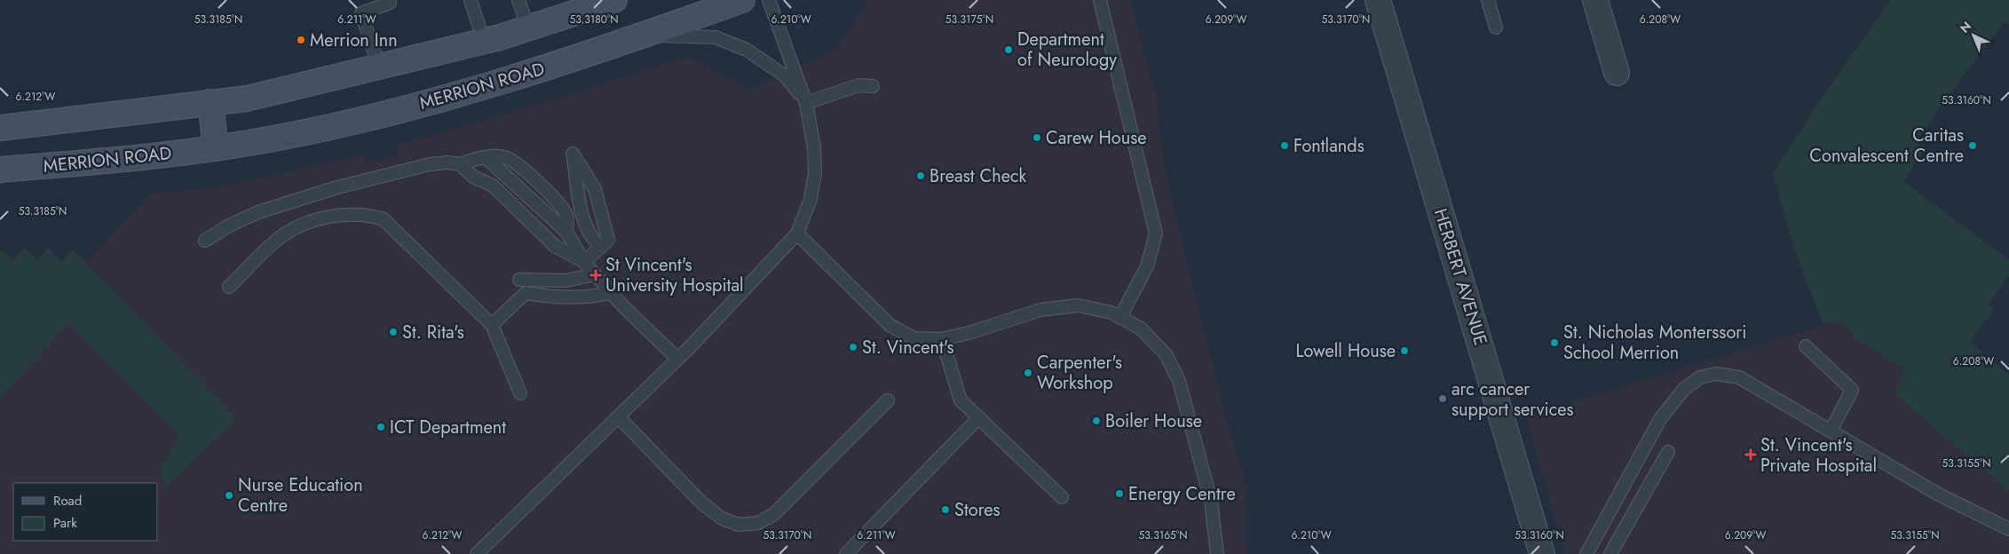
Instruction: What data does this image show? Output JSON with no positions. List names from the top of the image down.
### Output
{
  "streets": {
    "main road": ["MERRION ROAD"],
    "street": ["HERBERT AVENUE"]
  },
  "places": {
    "other": [
      "Merrion Inn",
      "Department of Neurology",
      "Carew House",
      "Fontlands",
      "Caritas Convalescent Centre",
      "Breast Check",
      "St. Rita's",
      "St. Nicholas Monterssori School Merrion",
      "St. Vincent's",
      "Lowell House",
      "Carpenter's Workshop",
      "arc cancer support services",
      "Boiler House",
      "ICT Department",
      "Energy Centre",
      "Nurse Education Centre",
      "Stores"
    ],
    "health": ["St Vincent's University Hospital", "St. Vincent's Private Hospital"]
  },
  "legend": ["Road", "Park"],
  "north": "top left",
  "coordinates": [
    "53.3185°N",
    "53.3180°N",
    "53.3175°N",
    "53.3170°N",
    "6.211°W",
    "6.210°W",
    "6.209°W",
    "6.208°W",
    "6.212°W",
    "53.3160°N",
    "53.3155°N",
    "53.3165°N"
  ]
}
